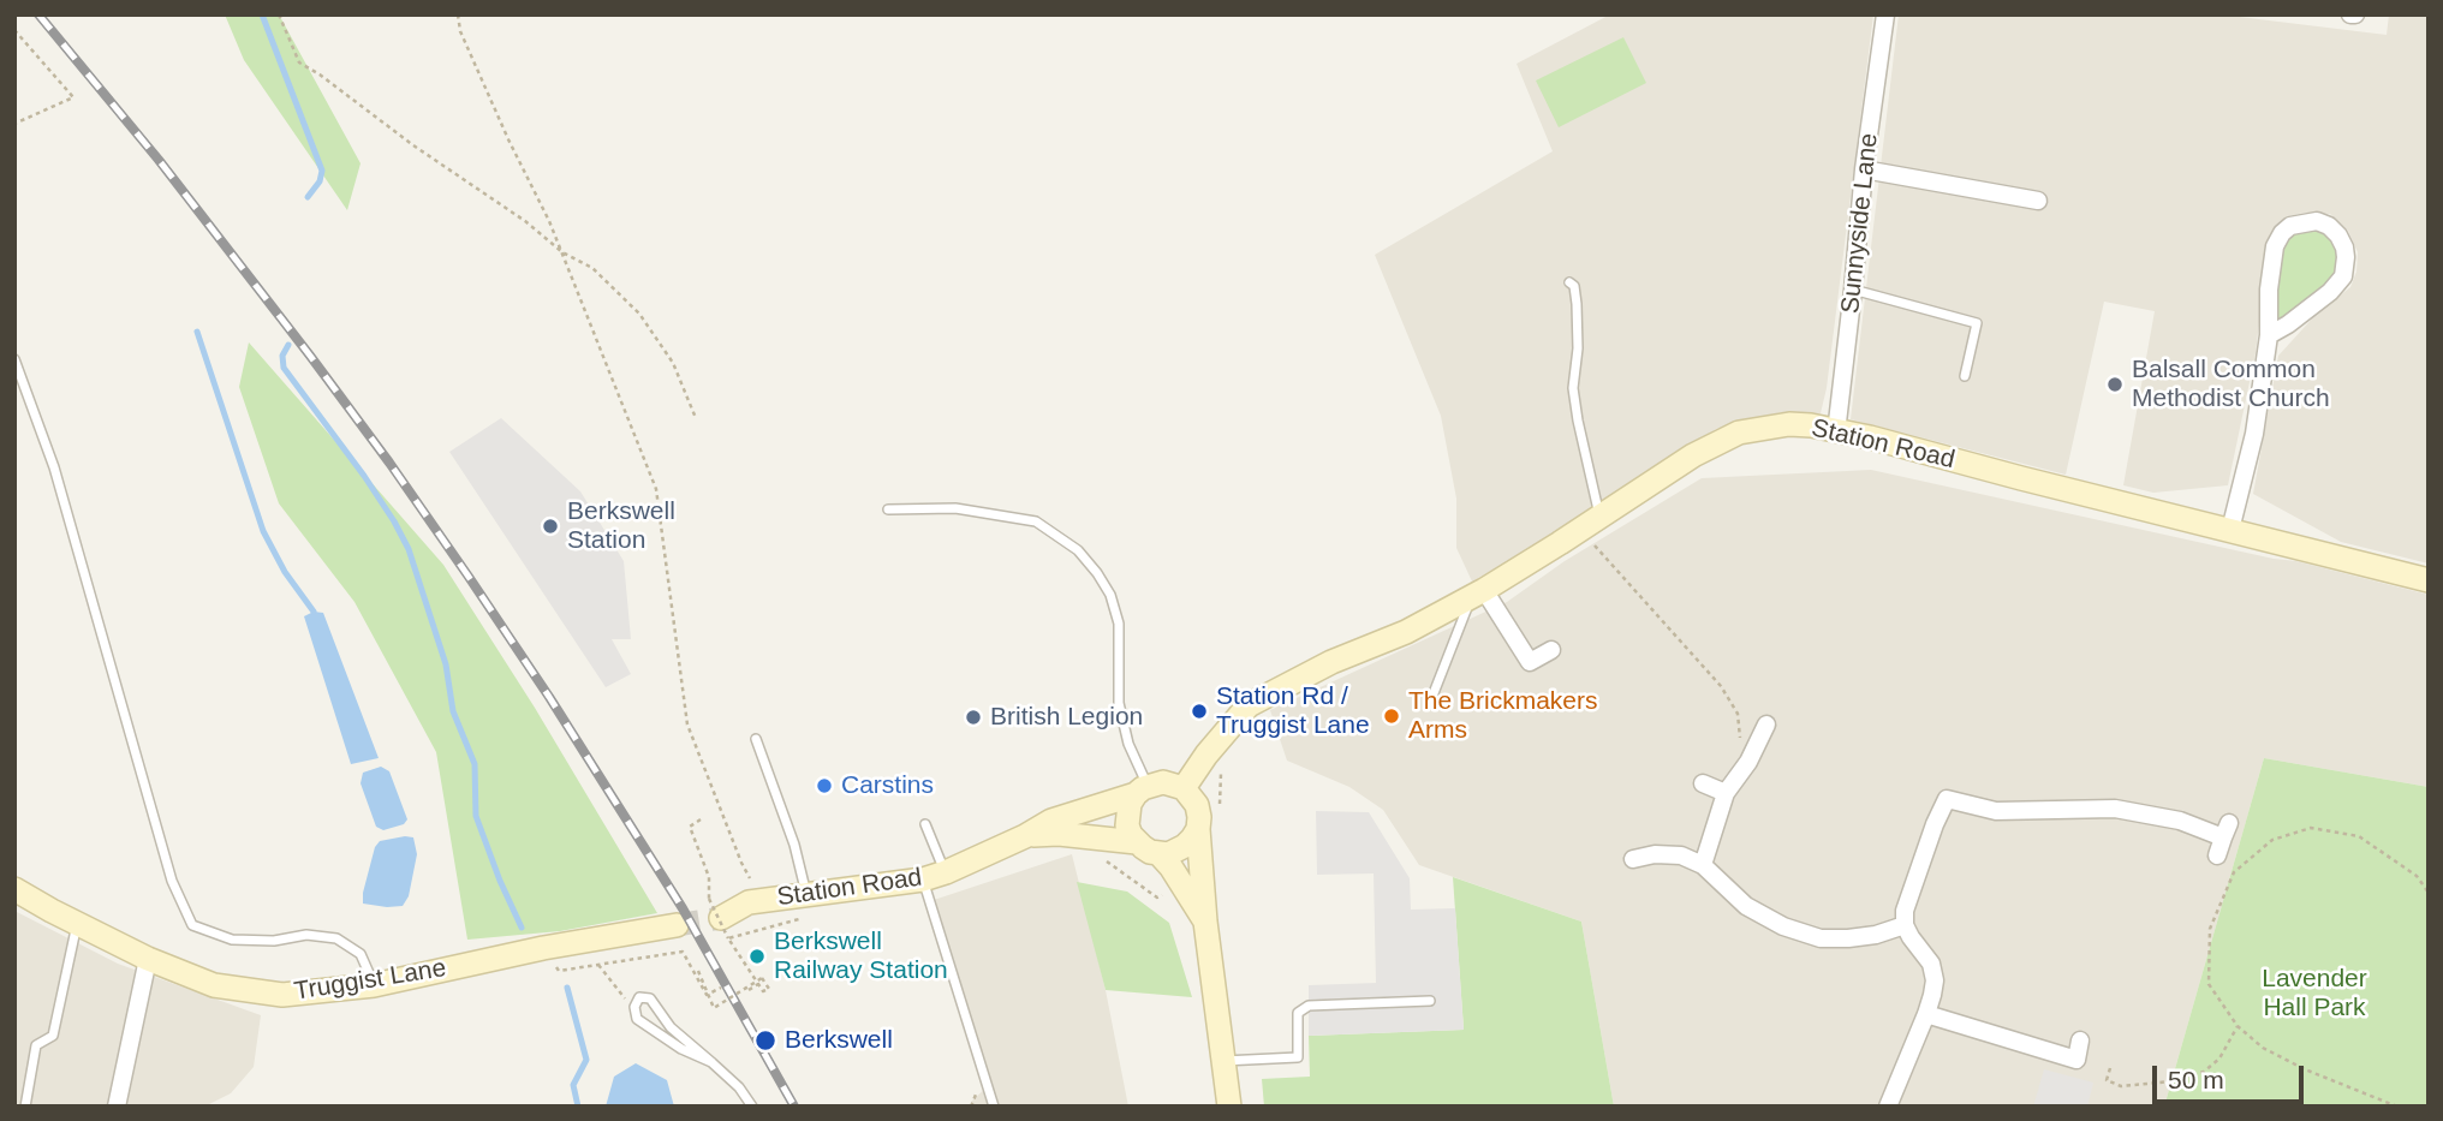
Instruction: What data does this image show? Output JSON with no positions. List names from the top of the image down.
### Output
{
  "streets": {
    "street": ["Sunnyside Lane", "Station Road", "Truggist Lane"]
  },
  "crossings": [
    ["Sunnyside Lane", "Station Road"]
  ],
  "parks": ["Lavender Hall Park"],
  "places": [
    "Balsall Common Methodist Church",
    "Berkswell Station",
    "Station Rd / Truggist Lane",
    "The Brickmakers Arms",
    "British Legion",
    "Carstins",
    "Berkswell Railway Station",
    "Berkswell"
  ],
  "scale_bar": "50 m"
}
